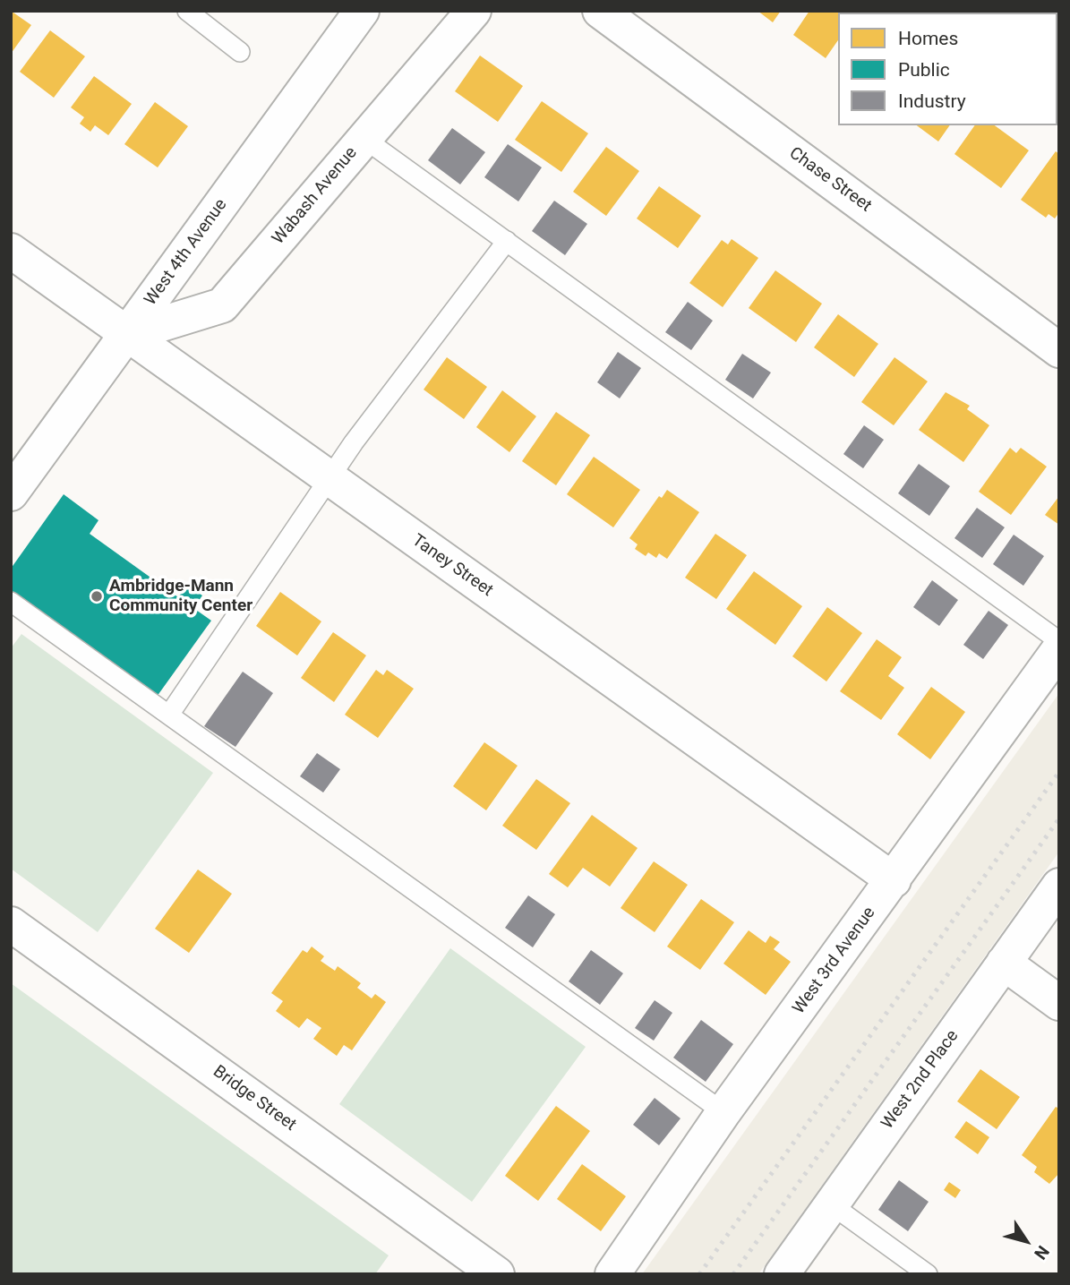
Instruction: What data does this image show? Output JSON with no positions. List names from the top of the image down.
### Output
{
  "streets": {
    "street": [
      "Chase Street",
      "Wabash Avenue",
      "West 4th Avenue",
      "Taney Street",
      "West 3rd Avenue",
      "West 2nd Place",
      "Bridge Street"
    ]
  },
  "crossings": [
    ["Wabash Avenue", "West 4th Avenue"],
    ["Wabash Avenue", "Taney Street"],
    ["West 4th Avenue", "Taney Street"],
    ["Taney Street", "West 3rd Avenue"]
  ],
  "places": ["Ambridge-Mann Community Center"],
  "legend": ["Homes", "Public", "Industry"],
  "north": "bottom right"
}
